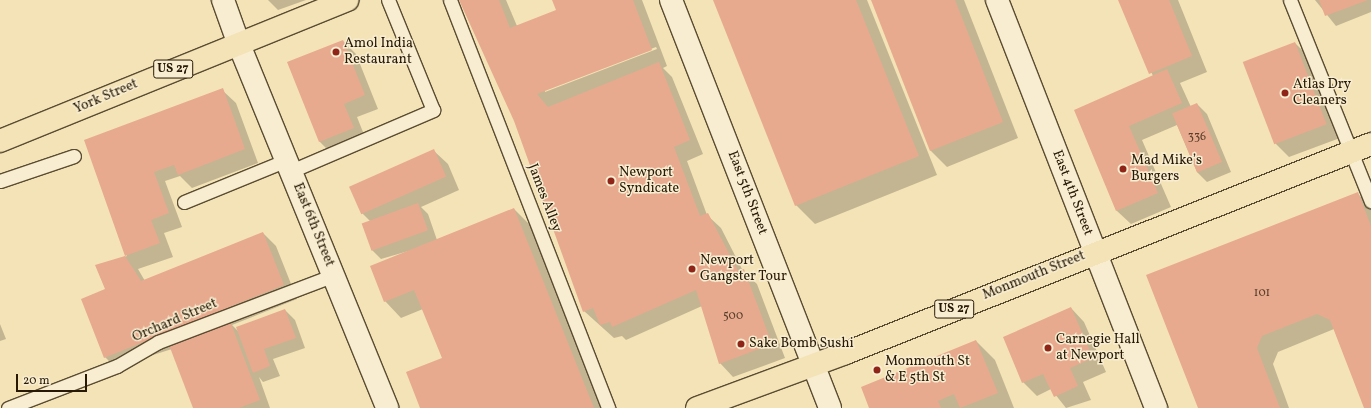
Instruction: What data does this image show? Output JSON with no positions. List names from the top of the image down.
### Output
{
  "streets": {
    "main road": ["US 27", "York Street", "Monmouth Street"],
    "street": ["East 5th Street", "East 4th Street", "East 6th Street"],
    "lane": ["James Alley", "Orchard Street"]
  },
  "crossings": [
    ["York Street", "East 6th Street"],
    ["East 5th Street", "Monmouth Street"],
    ["East 4th Street", "Monmouth Street"],
    ["East 6th Street", "Orchard Street"]
  ],
  "places": [
    "Amol India Restaurant",
    "Atlas Dry Cleaners",
    "Mad Mike’s Burgers",
    "Newport Syndicate",
    "Newport Gangster Tour",
    "Sake Bomb Sushi",
    "Carnegie Hall at Newport",
    "Monmouth St & E 5th St"
  ],
  "house_numbers": ["336", "101", "500"],
  "scale_bar": "20 m"
}
